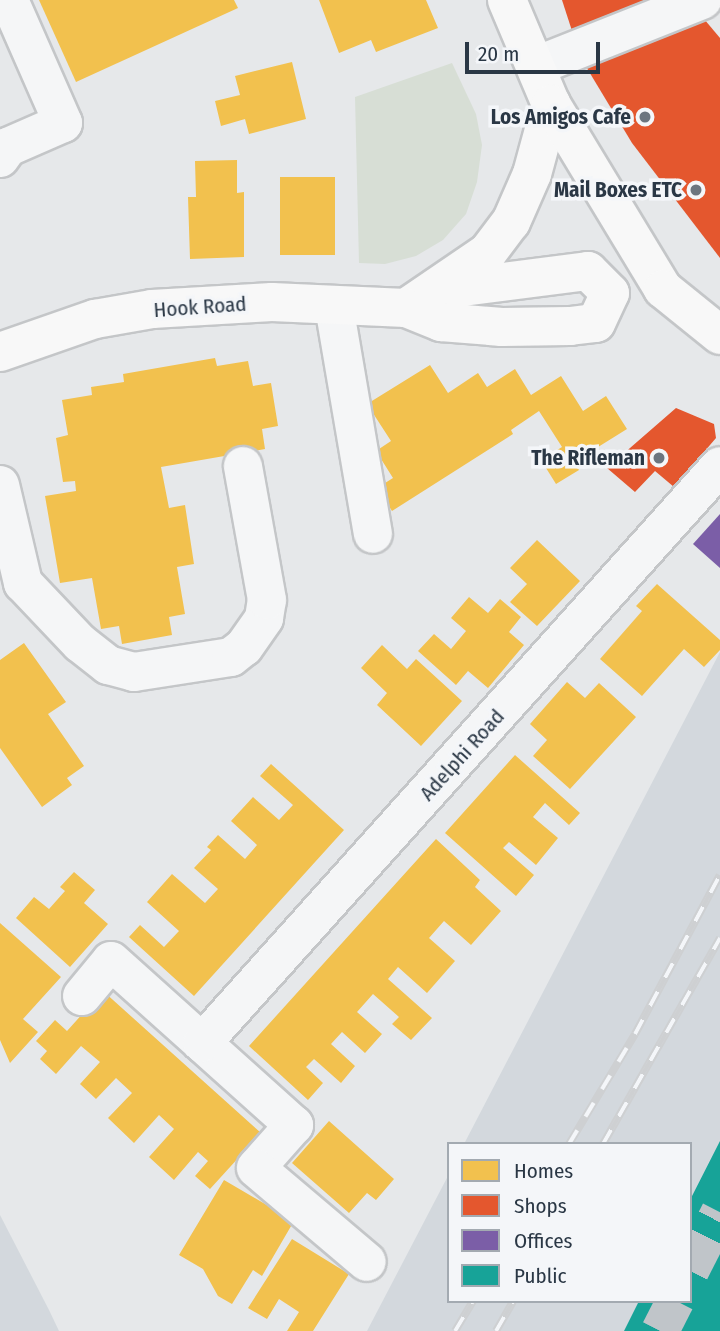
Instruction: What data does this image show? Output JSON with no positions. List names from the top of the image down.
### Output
{
  "streets": {
    "main road": ["Hook Road"],
    "street": ["Adelphi Road"]
  },
  "places": ["Los Amigos Cafe", "Mail Boxes ETC", "The Rifleman"],
  "legend": [
    "Homes",
    "Shops",
    "Offices",
    "Public"
  ],
  "scale_bar": "20 m"
}
